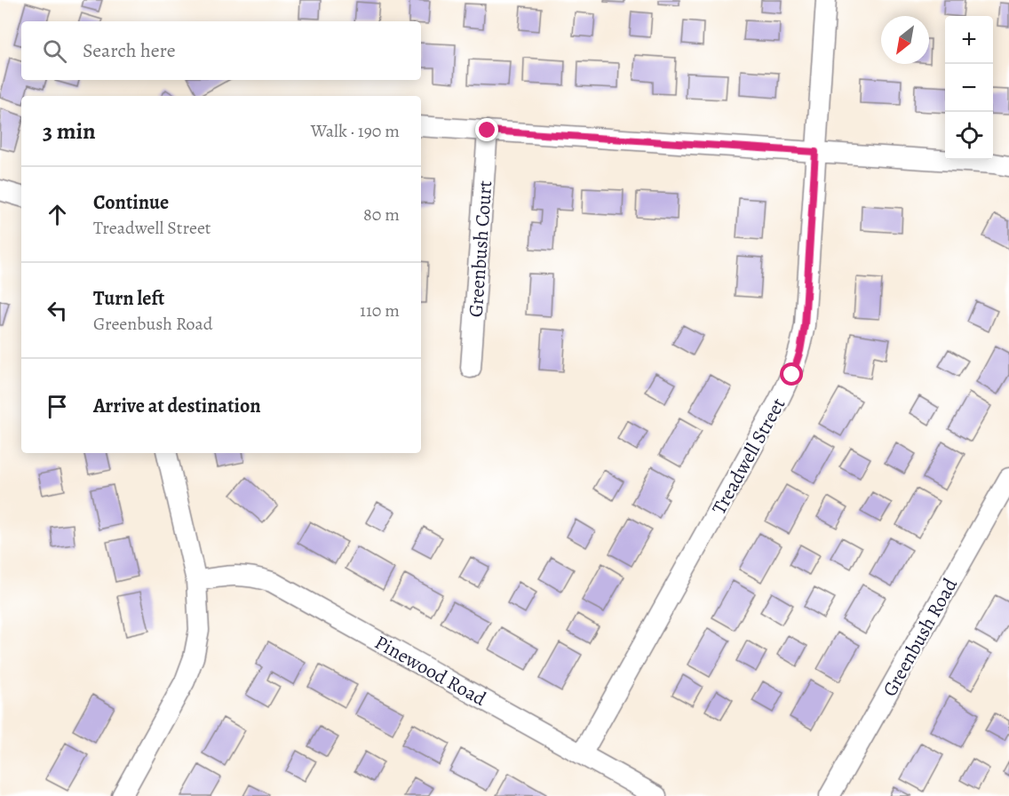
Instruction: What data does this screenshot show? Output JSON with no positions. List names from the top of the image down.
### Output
{
  "streets": {
    "street": [
      "Greenbush Court",
      "Treadwell Street",
      "Greenbush Road",
      "Pinewood Road"
    ]
  },
  "crossings": [
    ["Treadwell Street", "Pinewood Road"]
  ],
  "north": "bottom left",
  "page": {
    "map_buttons": ["+", "−"],
    "search": "Search here",
    "heading": ["3 min", "Walk · 190 m"],
    "list": [
      ["Continue", "Treadwell Street", "80 m"],
      ["Turn left", "Greenbush Road", "110 m"],
      "Arrive at destination"
    ]
  }
}
